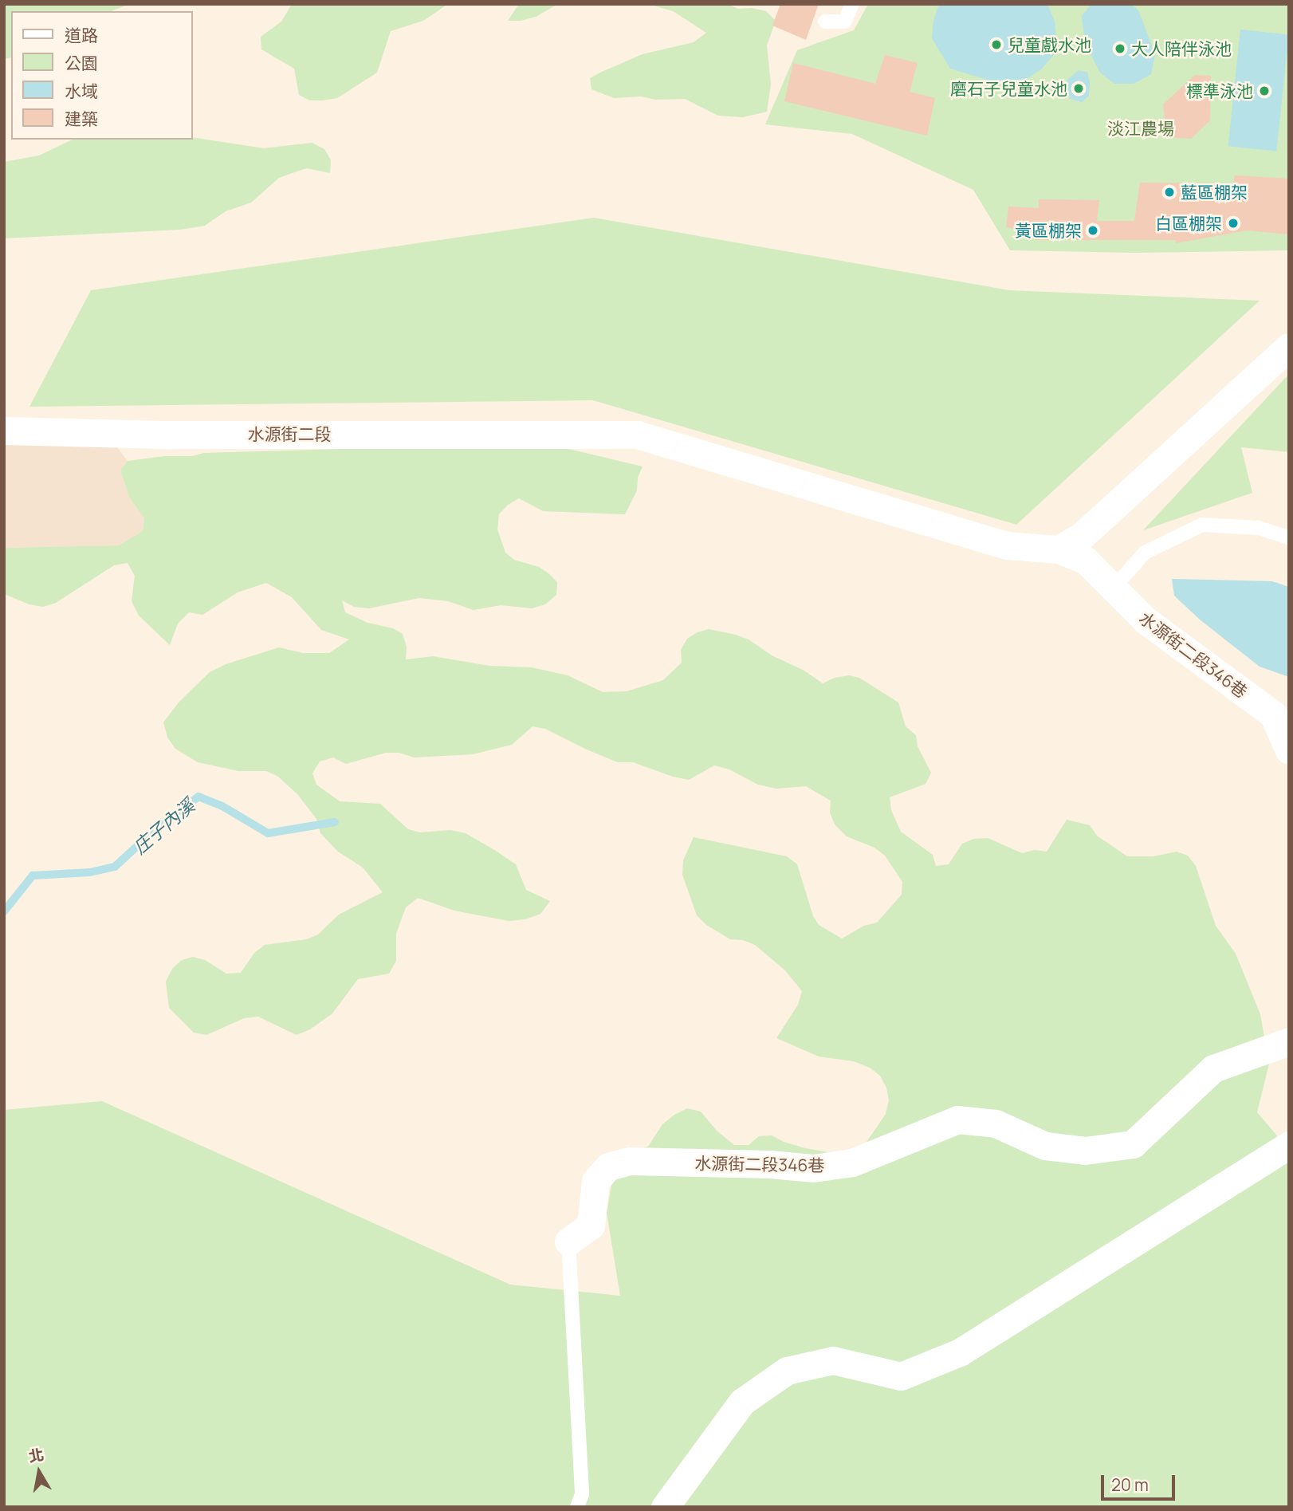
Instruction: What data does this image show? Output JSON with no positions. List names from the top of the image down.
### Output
{
  "streets": {
    "street": ["水源街二段", "水源街二段346巷"]
  },
  "crossings": [
    ["水源街二段", "水源街二段346巷"]
  ],
  "water": ["庄子內溪"],
  "parks": ["淡江農場"],
  "places": [
    "兒童戲水池",
    "大人陪伴泳池",
    "磨石子兒童水池",
    "標準泳池",
    "藍區棚架",
    "白區棚架",
    "黃區棚架"
  ],
  "legend": [
    "道路",
    "公園",
    "水域",
    "建築"
  ],
  "scale_bar": "20 m",
  "north": "top"
}
